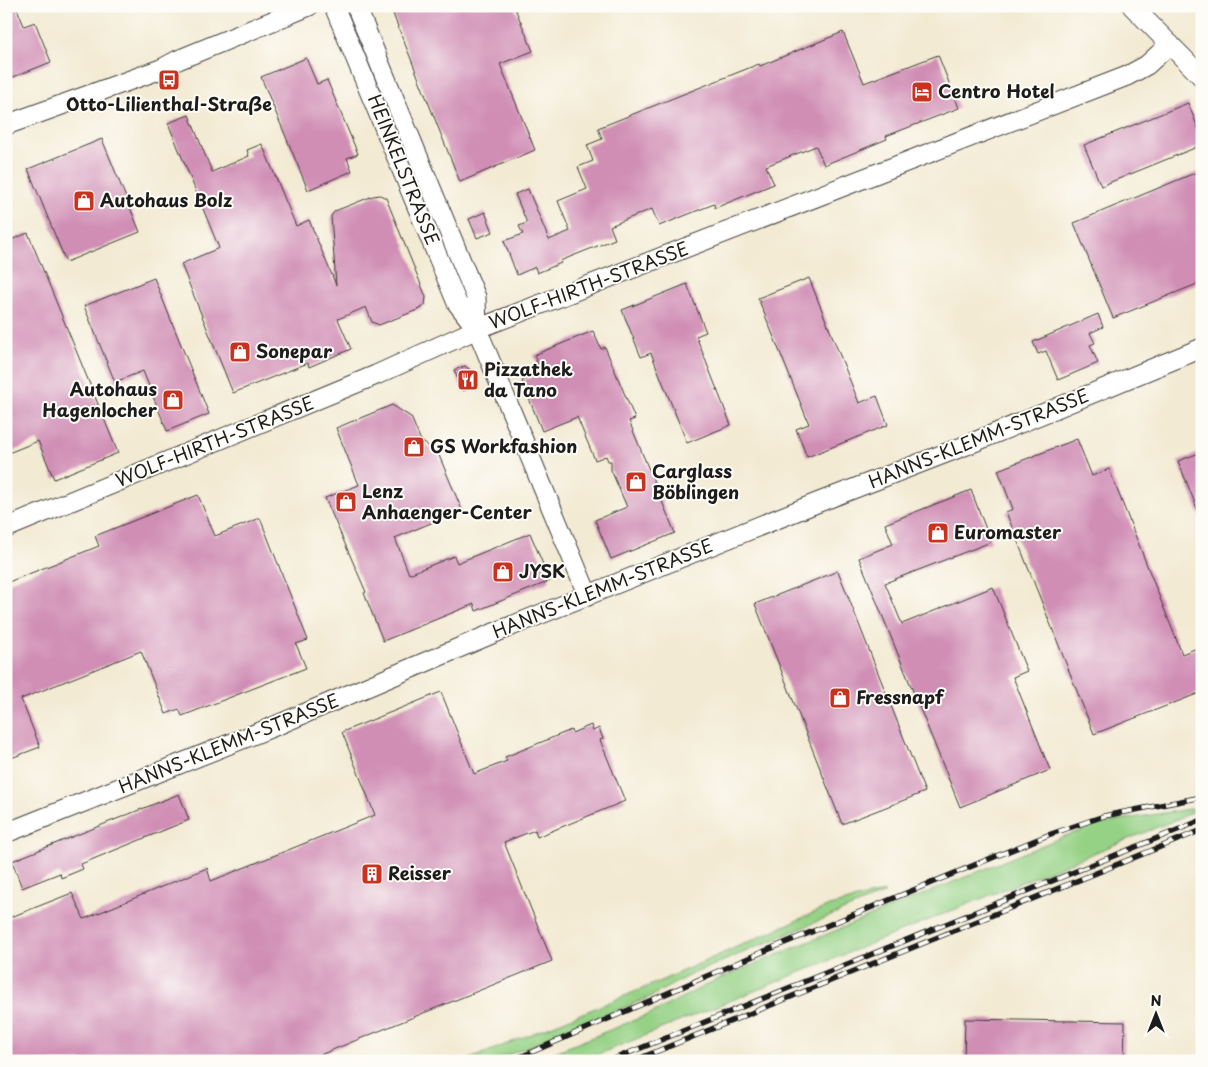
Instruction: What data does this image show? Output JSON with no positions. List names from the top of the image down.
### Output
{
  "streets": {
    "street": ["HEINKELSTRASSE", "WOLF-HIRTH-STRASSE", "HANNS-KLEMM-STRASSE"]
  },
  "crossings": [
    ["HEINKELSTRASSE", "WOLF-HIRTH-STRASSE"],
    ["HEINKELSTRASSE", "HANNS-KLEMM-STRASSE"]
  ],
  "places": {
    "bus stop": ["Otto-Lilienthal-Straße"],
    "hotel": ["Centro Hotel"],
    "shop": [
      "Autohaus Bolz",
      "Sonepar",
      "Autohaus Hagenlocher",
      "GS Workfashion",
      "Carglass Böblingen",
      "Lenz Anhaenger-Center",
      "Euromaster",
      "JYSK",
      "Fressnapf"
    ],
    "restaurant": ["Pizzathek da Tano"],
    "building": ["Reisser"]
  },
  "north": "top"
}
